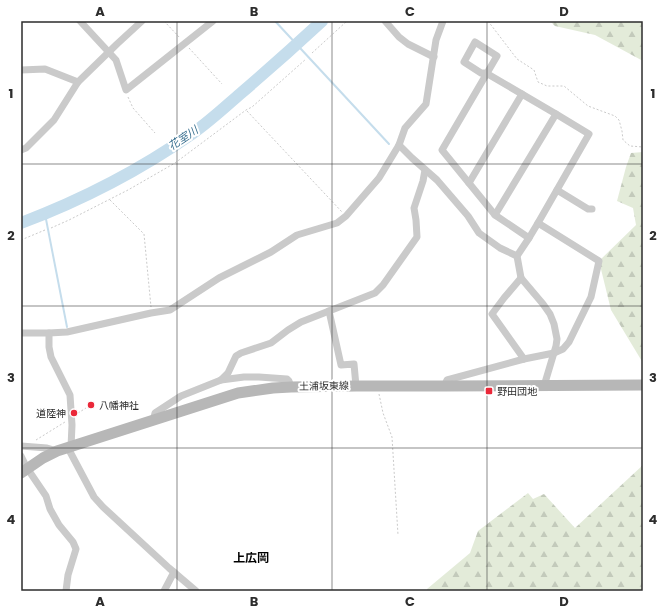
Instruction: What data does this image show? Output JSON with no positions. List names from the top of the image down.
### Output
{
  "streets": {
    "main road": ["土浦坂東線"]
  },
  "districts": ["上広岡"],
  "water": ["花室川"],
  "places": {
    "transit": ["野田団地"],
    "other": ["八幡神社", "道陸神"]
  },
  "grid": {
    "columns": [
      "A",
      "B",
      "C",
      "D"
    ],
    "rows": [
      "1",
      "2",
      "3",
      "4"
    ]
  }
}
